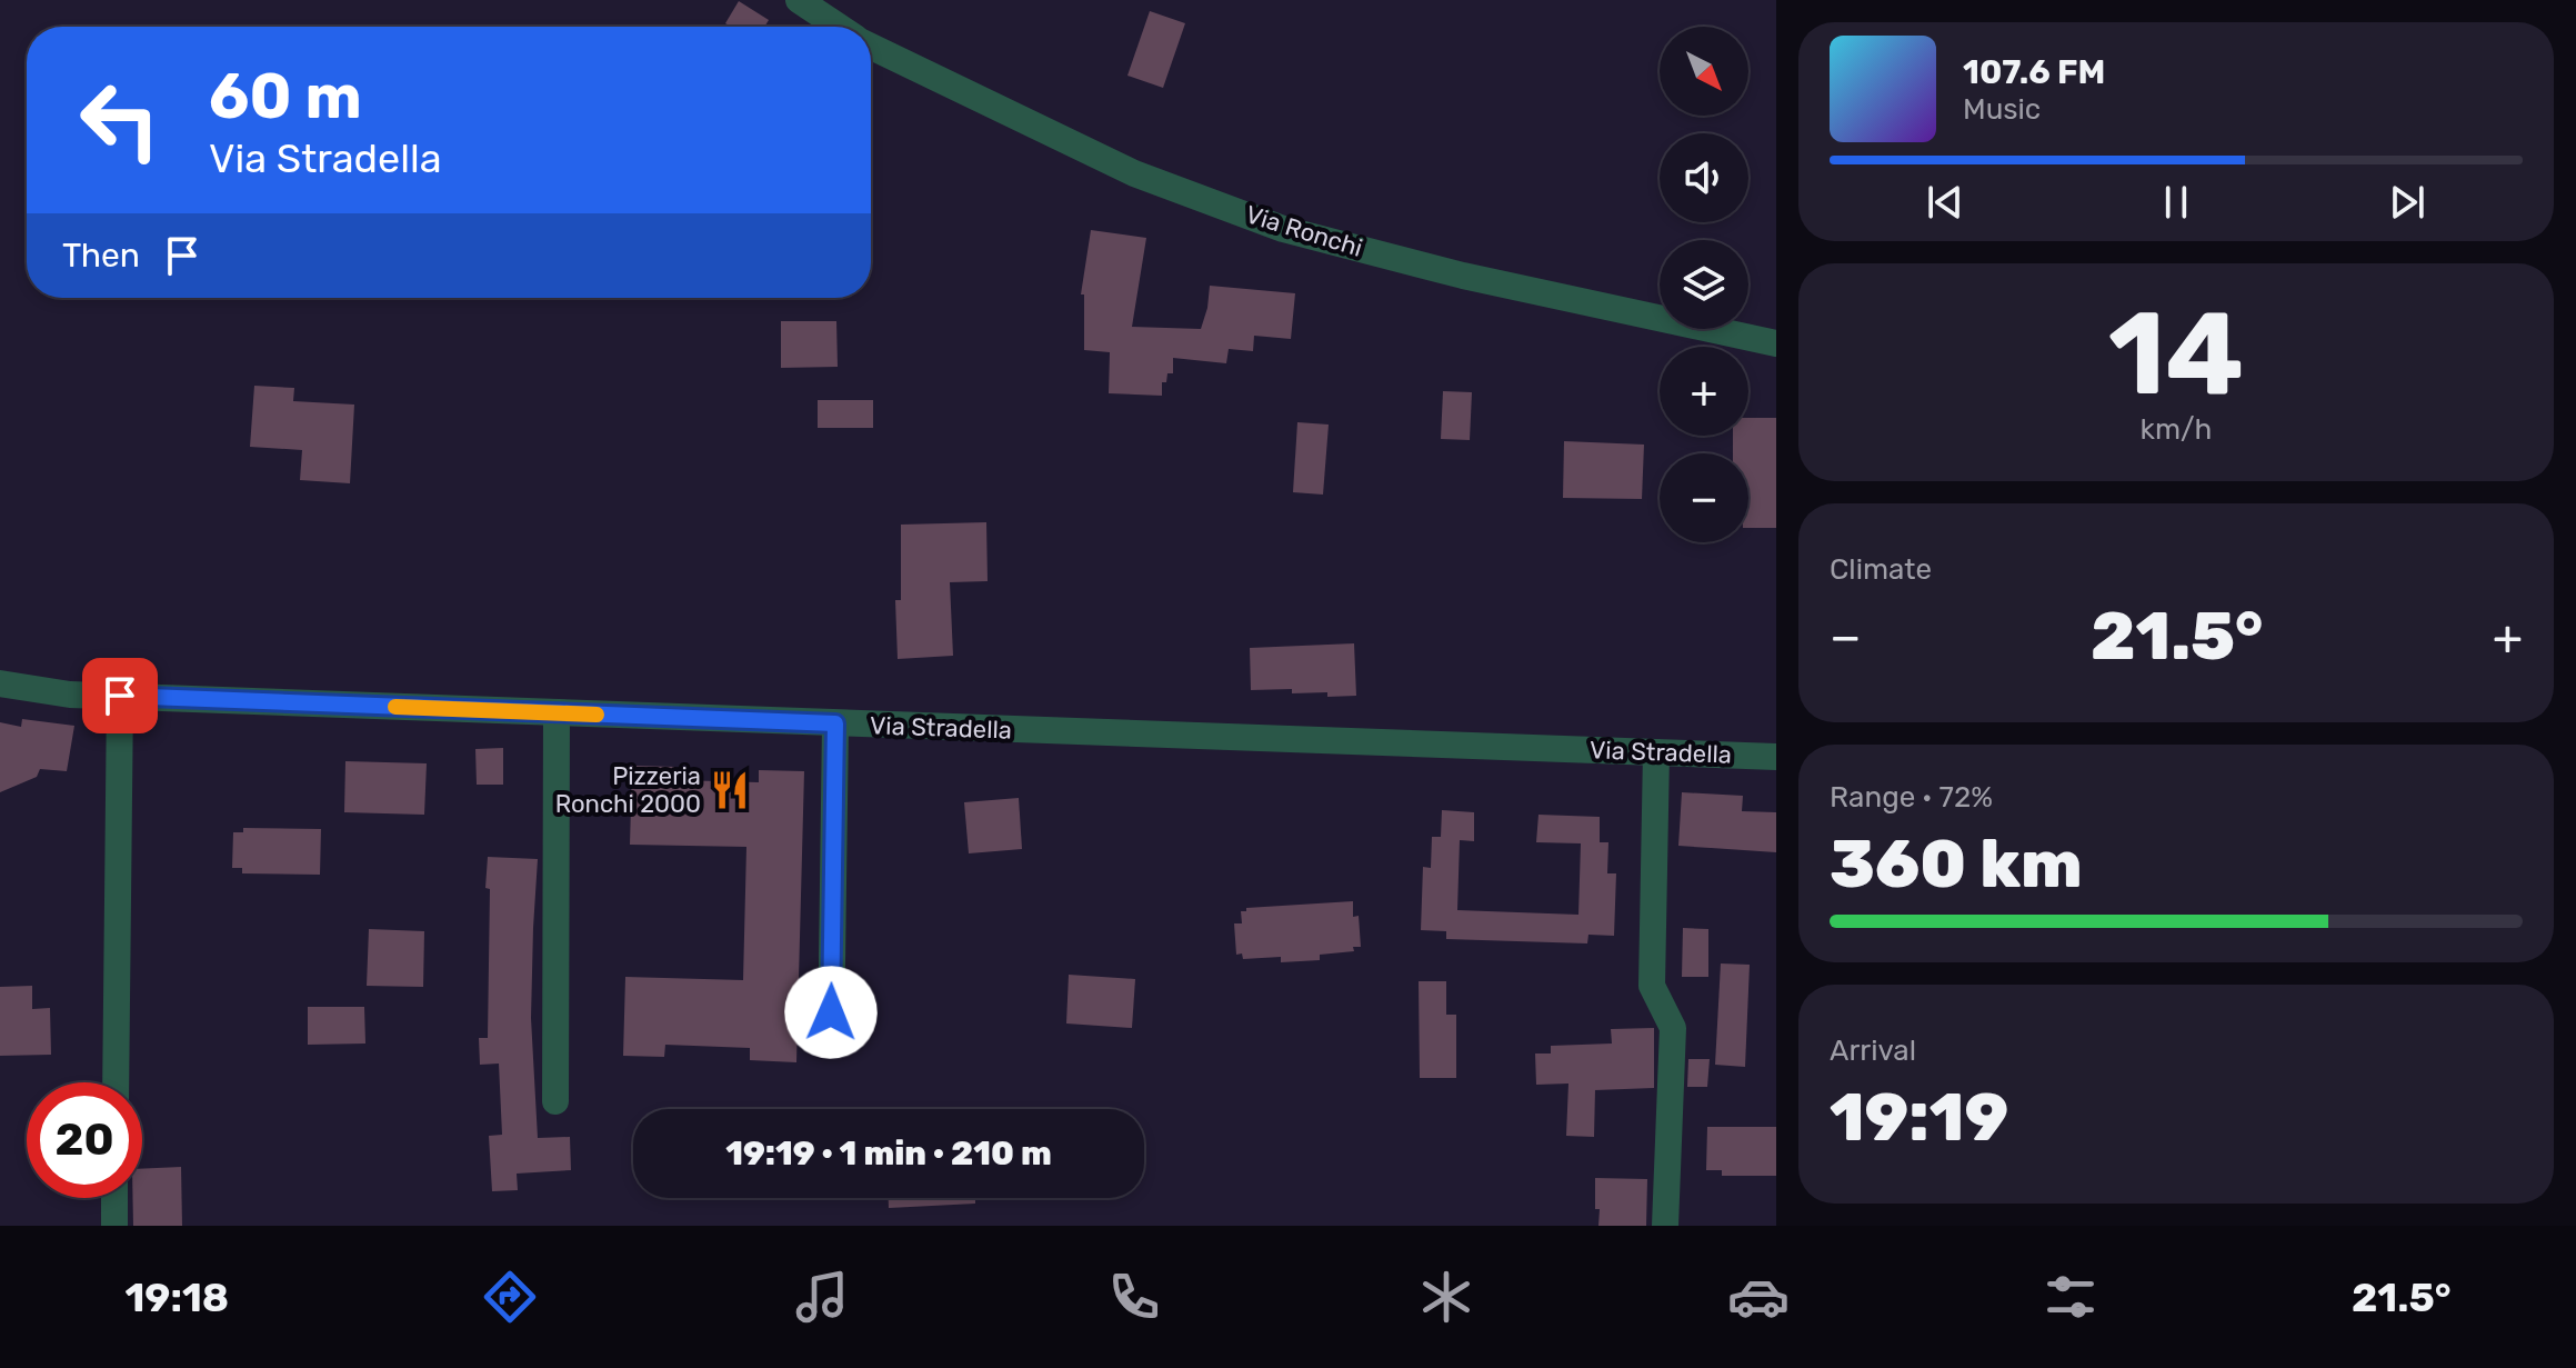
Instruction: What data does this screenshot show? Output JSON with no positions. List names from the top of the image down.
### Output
{
  "streets": {
    "street": ["Via Ronchi", "Via Stradella"]
  },
  "places": {
    "restaurant": ["Pizzeria Ronchi 2000"]
  },
  "north": "bottom right",
  "page": {
    "map_buttons": ["+", "−"],
    "turn": ["60 m", "Via Stradella"],
    "song": ["107.6 FM", "Music"],
    "then": "Then",
    "tile": [
      ["14", "km/h"],
      "Climate",
      ["Range · 72%", "360 km"],
      ["Arrival", "19:19"]
    ],
    "heat": ["−", "21.5°", "+"],
    "limit": "20",
    "trip": "19:19 · 1 min · 210 m",
    "tabs": ["19:18", "21.5°"]
  }
}
